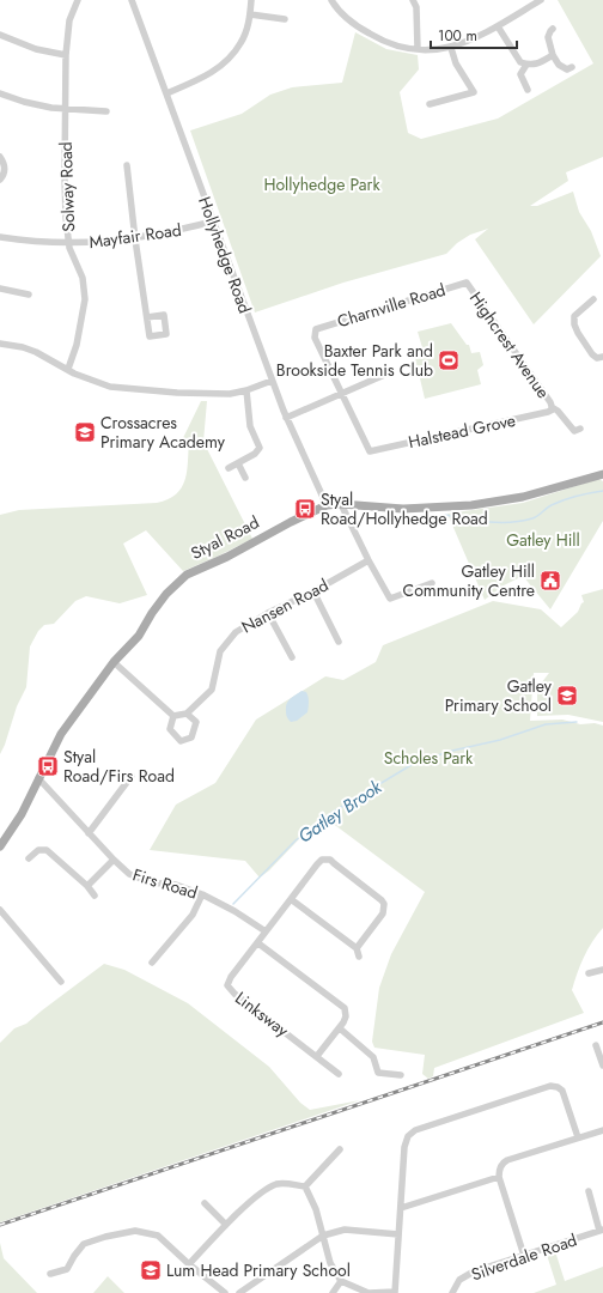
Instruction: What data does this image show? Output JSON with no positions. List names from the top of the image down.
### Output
{
  "streets": {
    "main road": ["Styal Road"],
    "street": [
      "Solway Road",
      "Mayfair Road",
      "Hollyhedge Road",
      "Charnville Road",
      "Highcrest Avenue",
      "Halstead Grove",
      "Nansen Road",
      "Firs Road",
      "Linksway",
      "Silverdale Road"
    ]
  },
  "crossings": [
    ["Solway Road", "Mayfair Road"],
    ["Mayfair Road", "Hollyhedge Road"],
    ["Hollyhedge Road", "Styal Road"],
    ["Charnville Road", "Highcrest Avenue"],
    ["Charnville Road", "Halstead Grove"],
    ["Highcrest Avenue", "Halstead Grove"],
    ["Styal Road", "Firs Road"],
    ["Firs Road", "Linksway"]
  ],
  "water": ["Gatley Brook"],
  "parks": ["Hollyhedge Park", "Gatley Hill", "Scholes Park"],
  "places": {
    "sports": ["Baxter Park and Brookside Tennis Club"],
    "school or university": ["Crossacres Primary Academy", "Gatley Primary School", "Lum Head Primary School"],
    "bus stop": ["Styal Road/Hollyhedge Road", "Styal Road/Firs Road"],
    "public building": ["Gatley Hill Community Centre"]
  },
  "scale_bar": "100 m"
}
